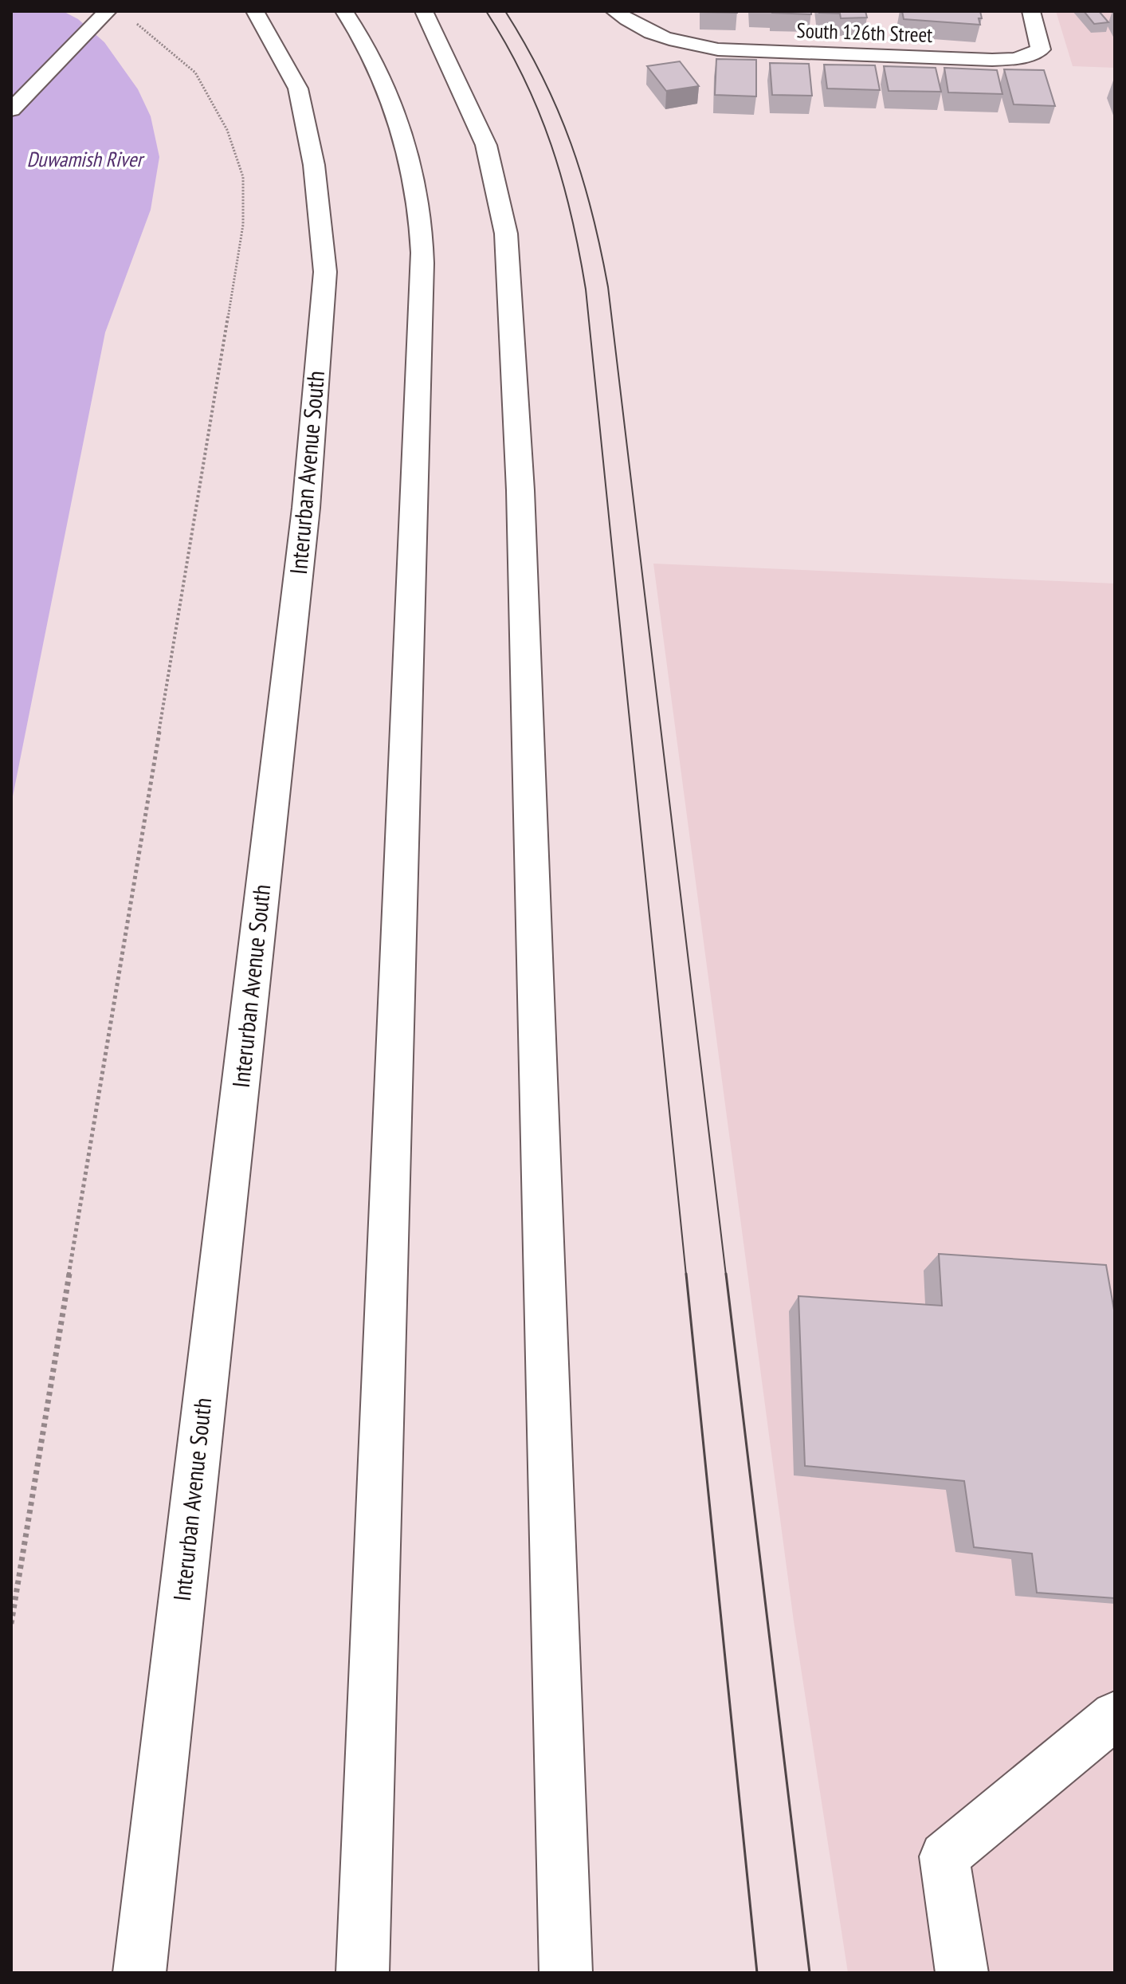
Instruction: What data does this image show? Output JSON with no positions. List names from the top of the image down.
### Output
{
  "streets": {
    "main road": ["South 126th Street", "Interurban Avenue South"]
  },
  "water": ["Duwamish River"]
}
